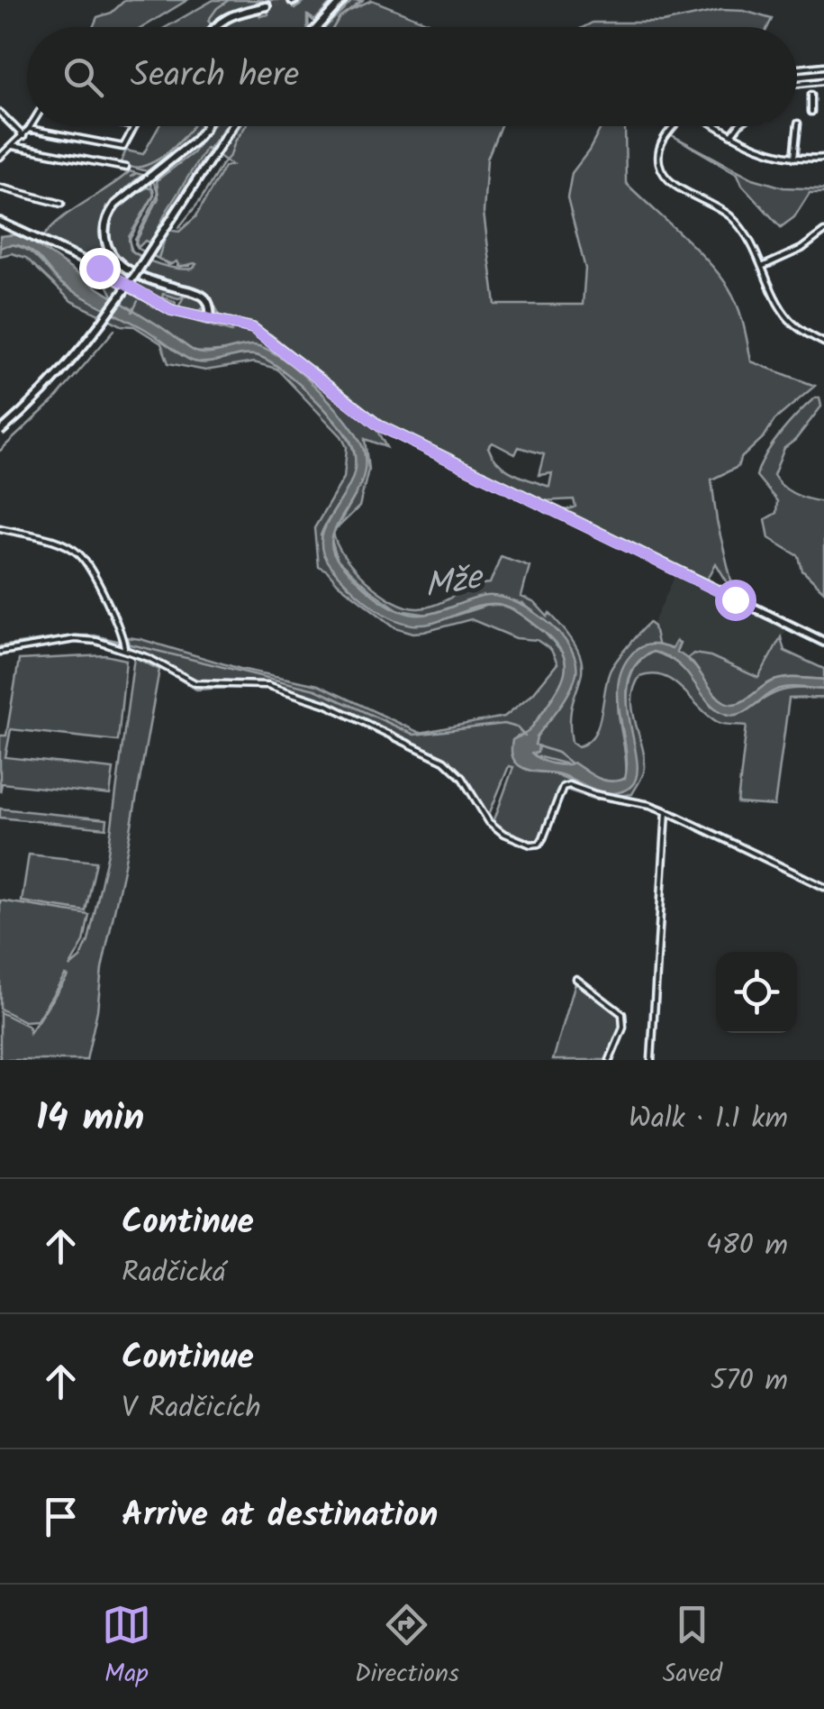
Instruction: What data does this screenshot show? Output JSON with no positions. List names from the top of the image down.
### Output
{
  "water": ["Mže"],
  "page": {
    "search": "Search here",
    "heading": ["14 min", "Walk · 1.1 km"],
    "list": [
      ["Continue", "Radčická", "480 m"],
      ["Continue", "V Radčicích", "570 m"],
      "Arrive at destination"
    ],
    "nav": ["Map", "Directions", "Saved"]
  }
}
